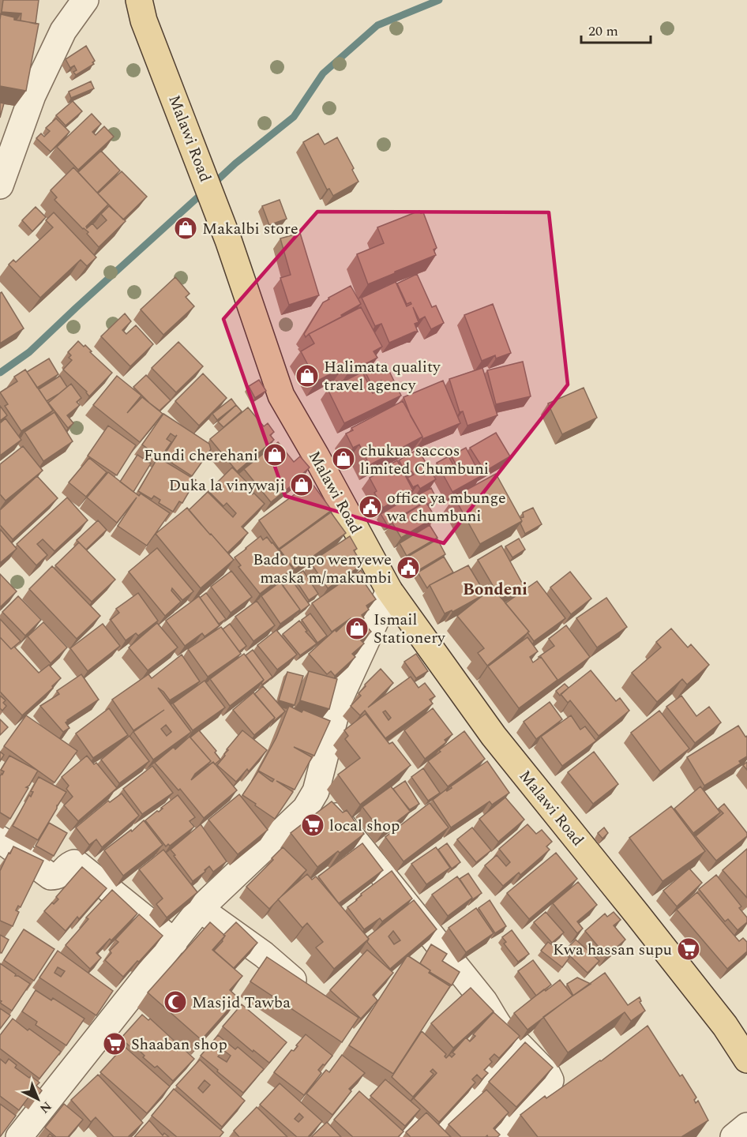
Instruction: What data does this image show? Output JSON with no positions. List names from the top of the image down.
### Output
{
  "streets": {
    "main road": ["Malawi Road"]
  },
  "districts": ["Bondeni"],
  "places": {
    "shop": [
      "Makalbi store",
      "Halimata quality travel agency",
      "Fundi cherehani",
      "chukua saccos limited Chumbuni",
      "Duka la vinywaji",
      "Ismail Stationery"
    ],
    "public building": ["office ya mbunge wa chumbuni", "Bado tupo wenyewe maska m/makumbi"],
    "supermarket": ["local shop", "Kwa hassan supu", "Shaaban shop"],
    "mosque": ["Masjid Tawba"]
  },
  "scale_bar": "20 m",
  "north": "bottom right"
}
